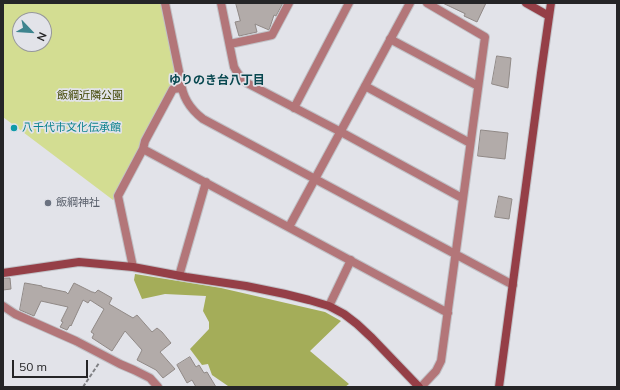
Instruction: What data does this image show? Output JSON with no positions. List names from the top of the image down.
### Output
{
  "districts": ["ゆりのき台八丁目"],
  "parks": ["飯綱近隣公園"],
  "places": ["八千代市文化伝承館", "飯綱神社"],
  "scale_bar": "50 m",
  "north": "bottom right"
}
